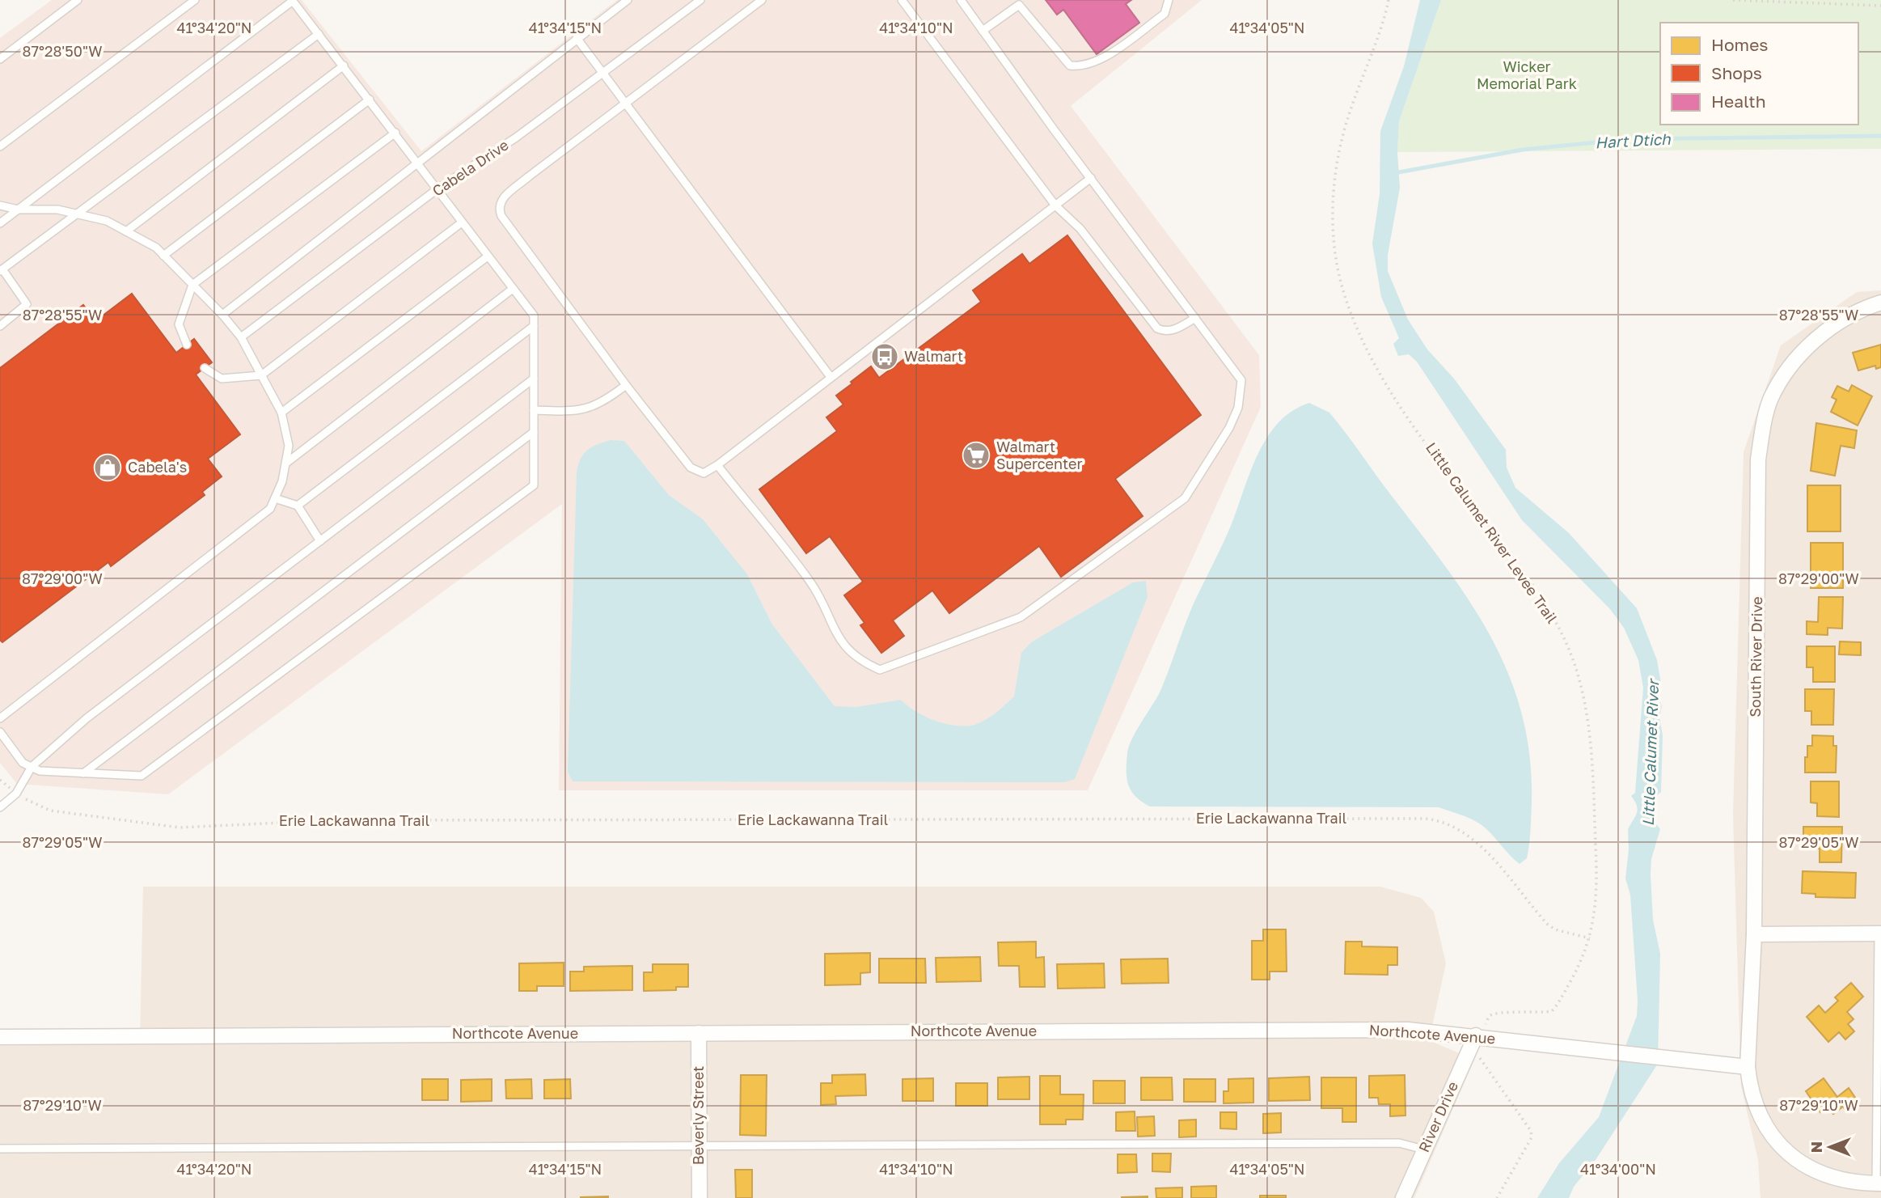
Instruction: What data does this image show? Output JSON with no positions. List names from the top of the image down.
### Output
{
  "streets": {
    "street": [
      "South River Drive",
      "Northcote Avenue",
      "Beverly Street",
      "River Drive"
    ],
    "lane": ["Cabela Drive"],
    "path": ["Little Calumet River Levee Trail", "Erie Lackawanna Trail"]
  },
  "crossings": [
    ["Little Calumet River Levee Trail", "Erie Lackawanna Trail"],
    ["South River Drive", "Northcote Avenue"],
    ["Northcote Avenue", "Beverly Street"],
    ["Northcote Avenue", "River Drive"]
  ],
  "water": ["Hart Dtich", "Little Calumet River"],
  "parks": ["Wicker Memorial Park"],
  "places": {
    "bus stop": ["Walmart"],
    "supermarket": ["Walmart Supercenter"],
    "shop": ["Cabela's"]
  },
  "legend": ["Homes", "Shops", "Health"],
  "north": "left",
  "coordinates": [
    "41°34'20\"N",
    "41°34'15\"N",
    "41°34'10\"N",
    "41°34'05\"N",
    "87°28'50\"W",
    "87°28'55\"W",
    "87°29'00\"W",
    "87°29'05\"W",
    "87°29'10\"W",
    "41°34'00\"N"
  ]
}
